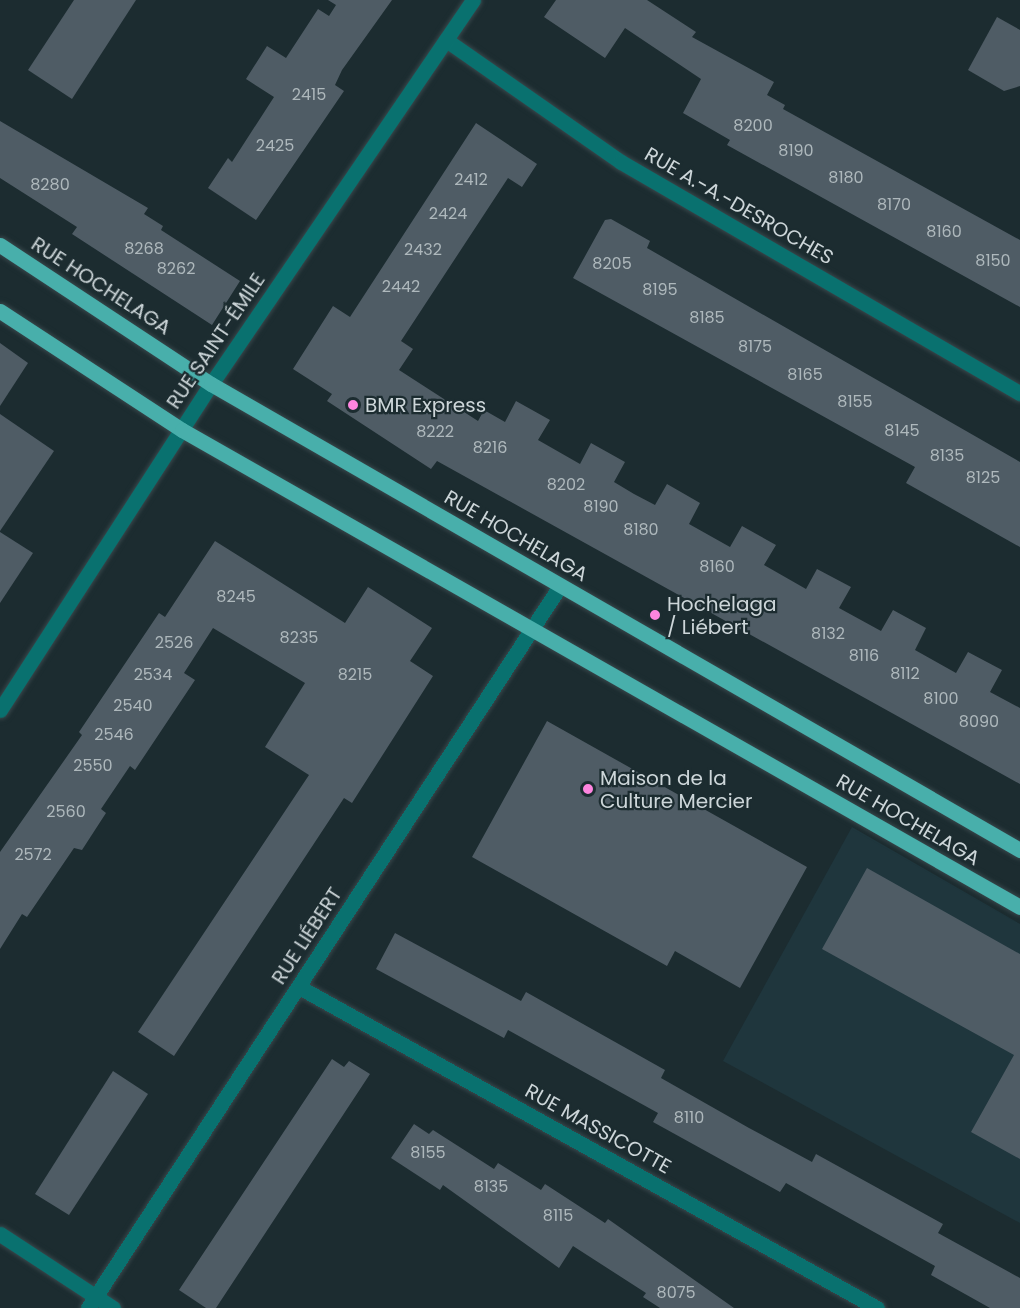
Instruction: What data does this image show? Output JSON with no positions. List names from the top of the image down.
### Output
{
  "streets": {
    "main road": ["RUE HOCHELAGA"],
    "street": [
      "RUE A.-A.-DESROCHES",
      "RUE SAINT-ÉMILE",
      "RUE LIÉBERT",
      "RUE MASSICOTTE"
    ]
  },
  "crossings": [
    ["RUE A.-A.-DESROCHES", "RUE SAINT-ÉMILE"],
    ["RUE HOCHELAGA", "RUE SAINT-ÉMILE"],
    ["RUE HOCHELAGA", "RUE LIÉBERT"],
    ["RUE LIÉBERT", "RUE MASSICOTTE"]
  ],
  "places": ["BMR Express", "Hochelaga / Liébert", "Maison de la Culture Mercier"],
  "house_numbers": [
    "2415",
    "8200",
    "2425",
    "8190",
    "8180",
    "2412",
    "8280",
    "8170",
    "2424",
    "8160",
    "8268",
    "2432",
    "8150",
    "8205",
    "8262",
    "2442",
    "8195",
    "8185",
    "8175",
    "8165",
    "8155",
    "8145",
    "8222",
    "8216",
    "8135",
    "8125",
    "8202",
    "8190",
    "8180",
    "8160",
    "8245",
    "8132",
    "8235",
    "2526",
    "8116",
    "8112",
    "2534",
    "8215",
    "8100",
    "2540",
    "8090",
    "2546",
    "2550",
    "2560",
    "2572",
    "8110",
    "8155",
    "8135",
    "8115",
    "8075"
  ]
}
